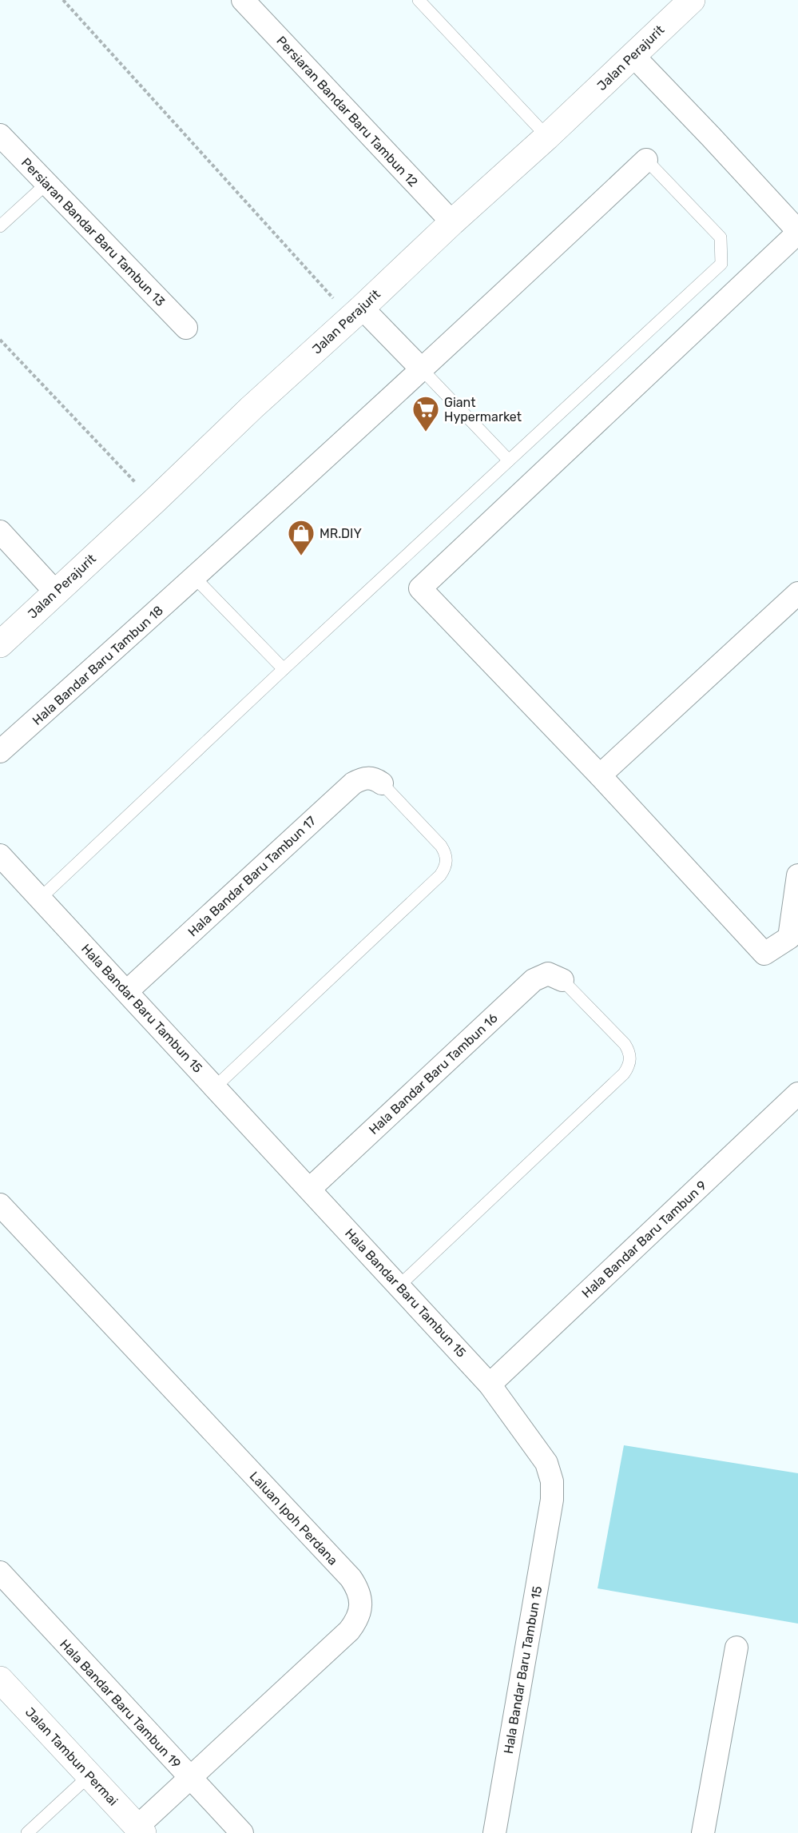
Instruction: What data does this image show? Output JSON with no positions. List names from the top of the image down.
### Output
{
  "streets": {
    "street": [
      "Jalan Perajurit",
      "Persiaran Bandar Baru Tambun 12",
      "Persiaran Bandar Baru Tambun 13",
      "Hala Bandar Baru Tambun 18",
      "Hala Bandar Baru Tambun 17",
      "Hala Bandar Baru Tambun 15",
      "Hala Bandar Baru Tambun 16",
      "Hala Bandar Baru Tambun 9",
      "Laluan Ipoh Perdana",
      "Hala Bandar Baru Tambun 19",
      "Jalan Tambun Permai"
    ]
  },
  "crossings": [
    ["Jalan Perajurit", "Persiaran Bandar Baru Tambun 12"],
    ["Hala Bandar Baru Tambun 17", "Hala Bandar Baru Tambun 15"],
    ["Hala Bandar Baru Tambun 15", "Hala Bandar Baru Tambun 16"],
    ["Hala Bandar Baru Tambun 15", "Hala Bandar Baru Tambun 9"],
    ["Laluan Ipoh Perdana", "Hala Bandar Baru Tambun 19"],
    ["Laluan Ipoh Perdana", "Jalan Tambun Permai"]
  ],
  "places": {
    "supermarket": ["Giant Hypermarket"],
    "shop": ["MR.DIY"]
  }
}
